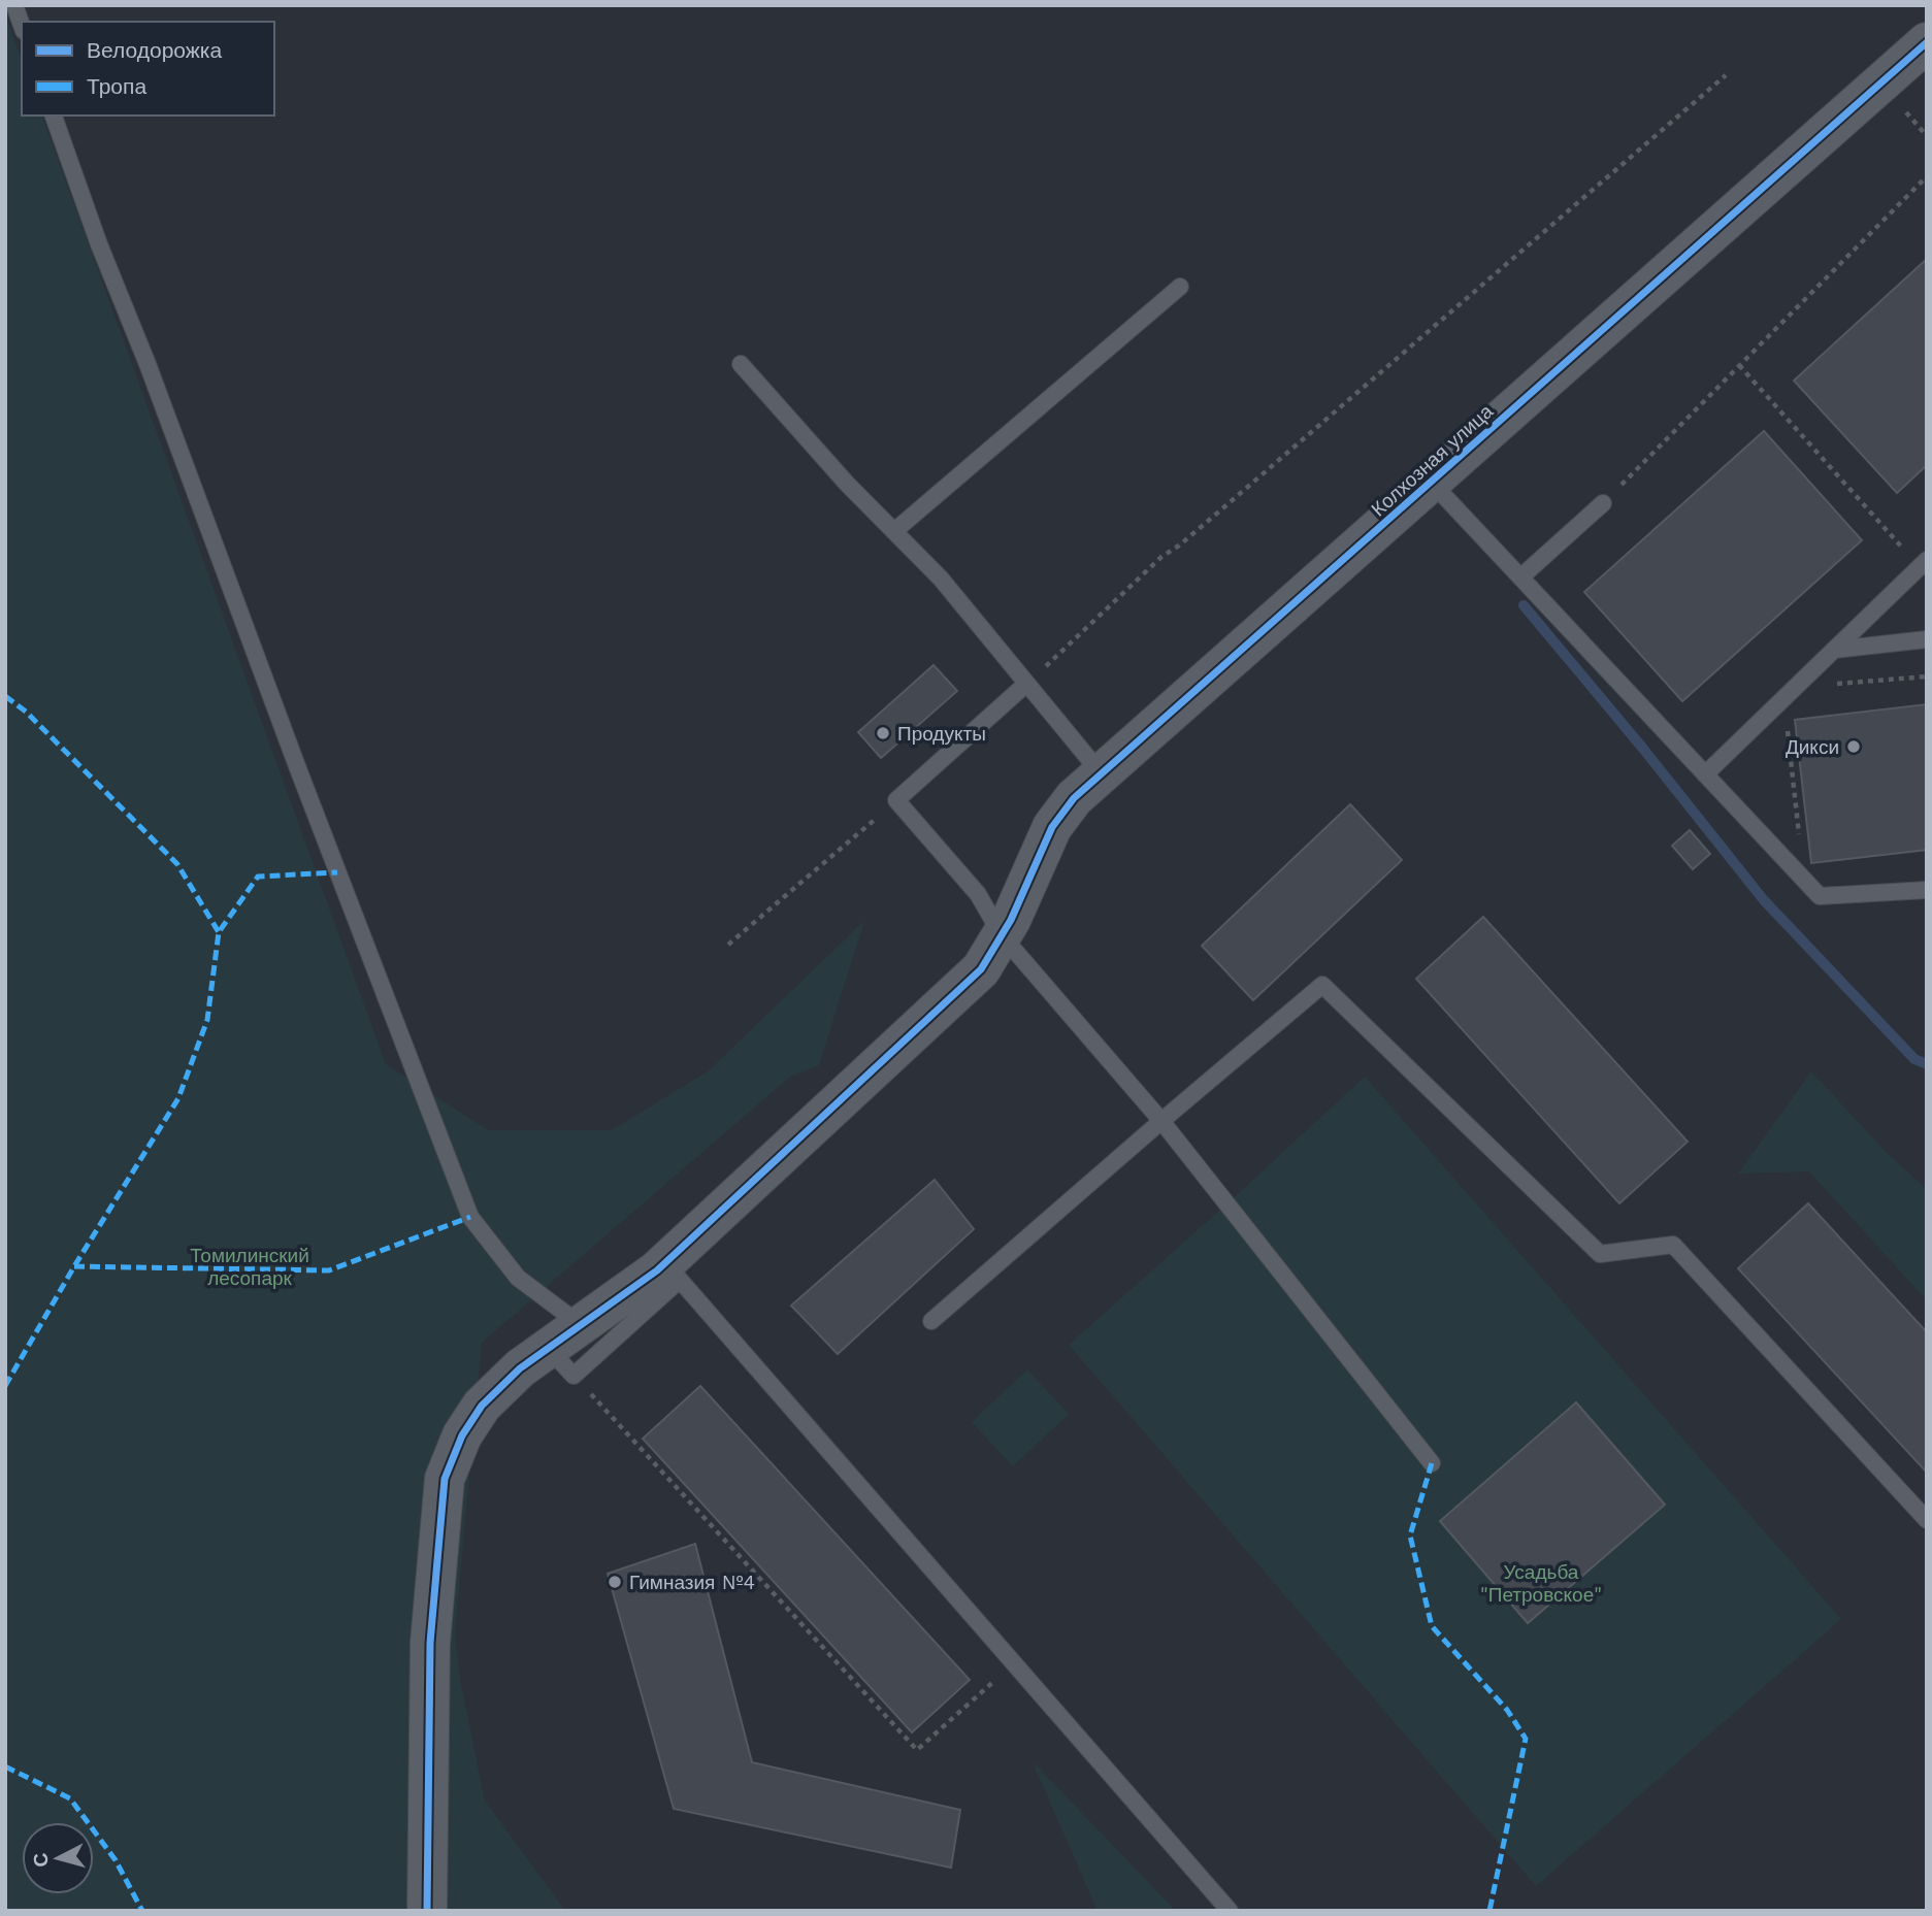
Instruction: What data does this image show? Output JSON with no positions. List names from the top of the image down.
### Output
{
  "streets": {
    "street": ["Колхозная улица"]
  },
  "parks": ["Томилинский лесопарк", "Усадьба \"Петровское\""],
  "places": ["Продукты", "Дикси", "Гимназия №4"],
  "legend": ["Велодорожка", "Тропа"],
  "north": "left"
}
